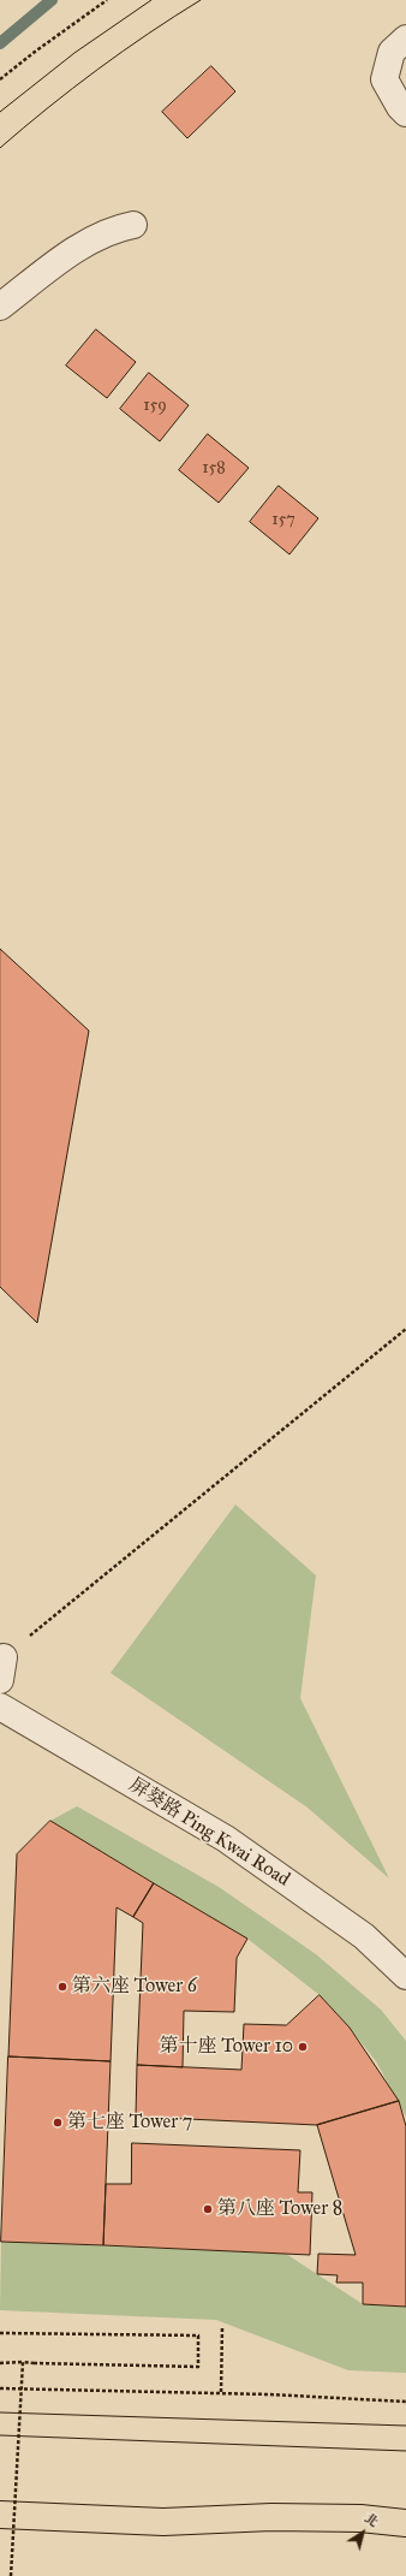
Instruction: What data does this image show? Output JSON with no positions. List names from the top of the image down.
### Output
{
  "streets": {
    "street": ["屏葵路 Ping Kwai Road"]
  },
  "places": [
    "第六座 Tower 6",
    "第十座 Tower 10",
    "第七座 Tower 7",
    "第八座 Tower 8"
  ],
  "house_numbers": ["159", "158", "157"],
  "north": "top right"
}
